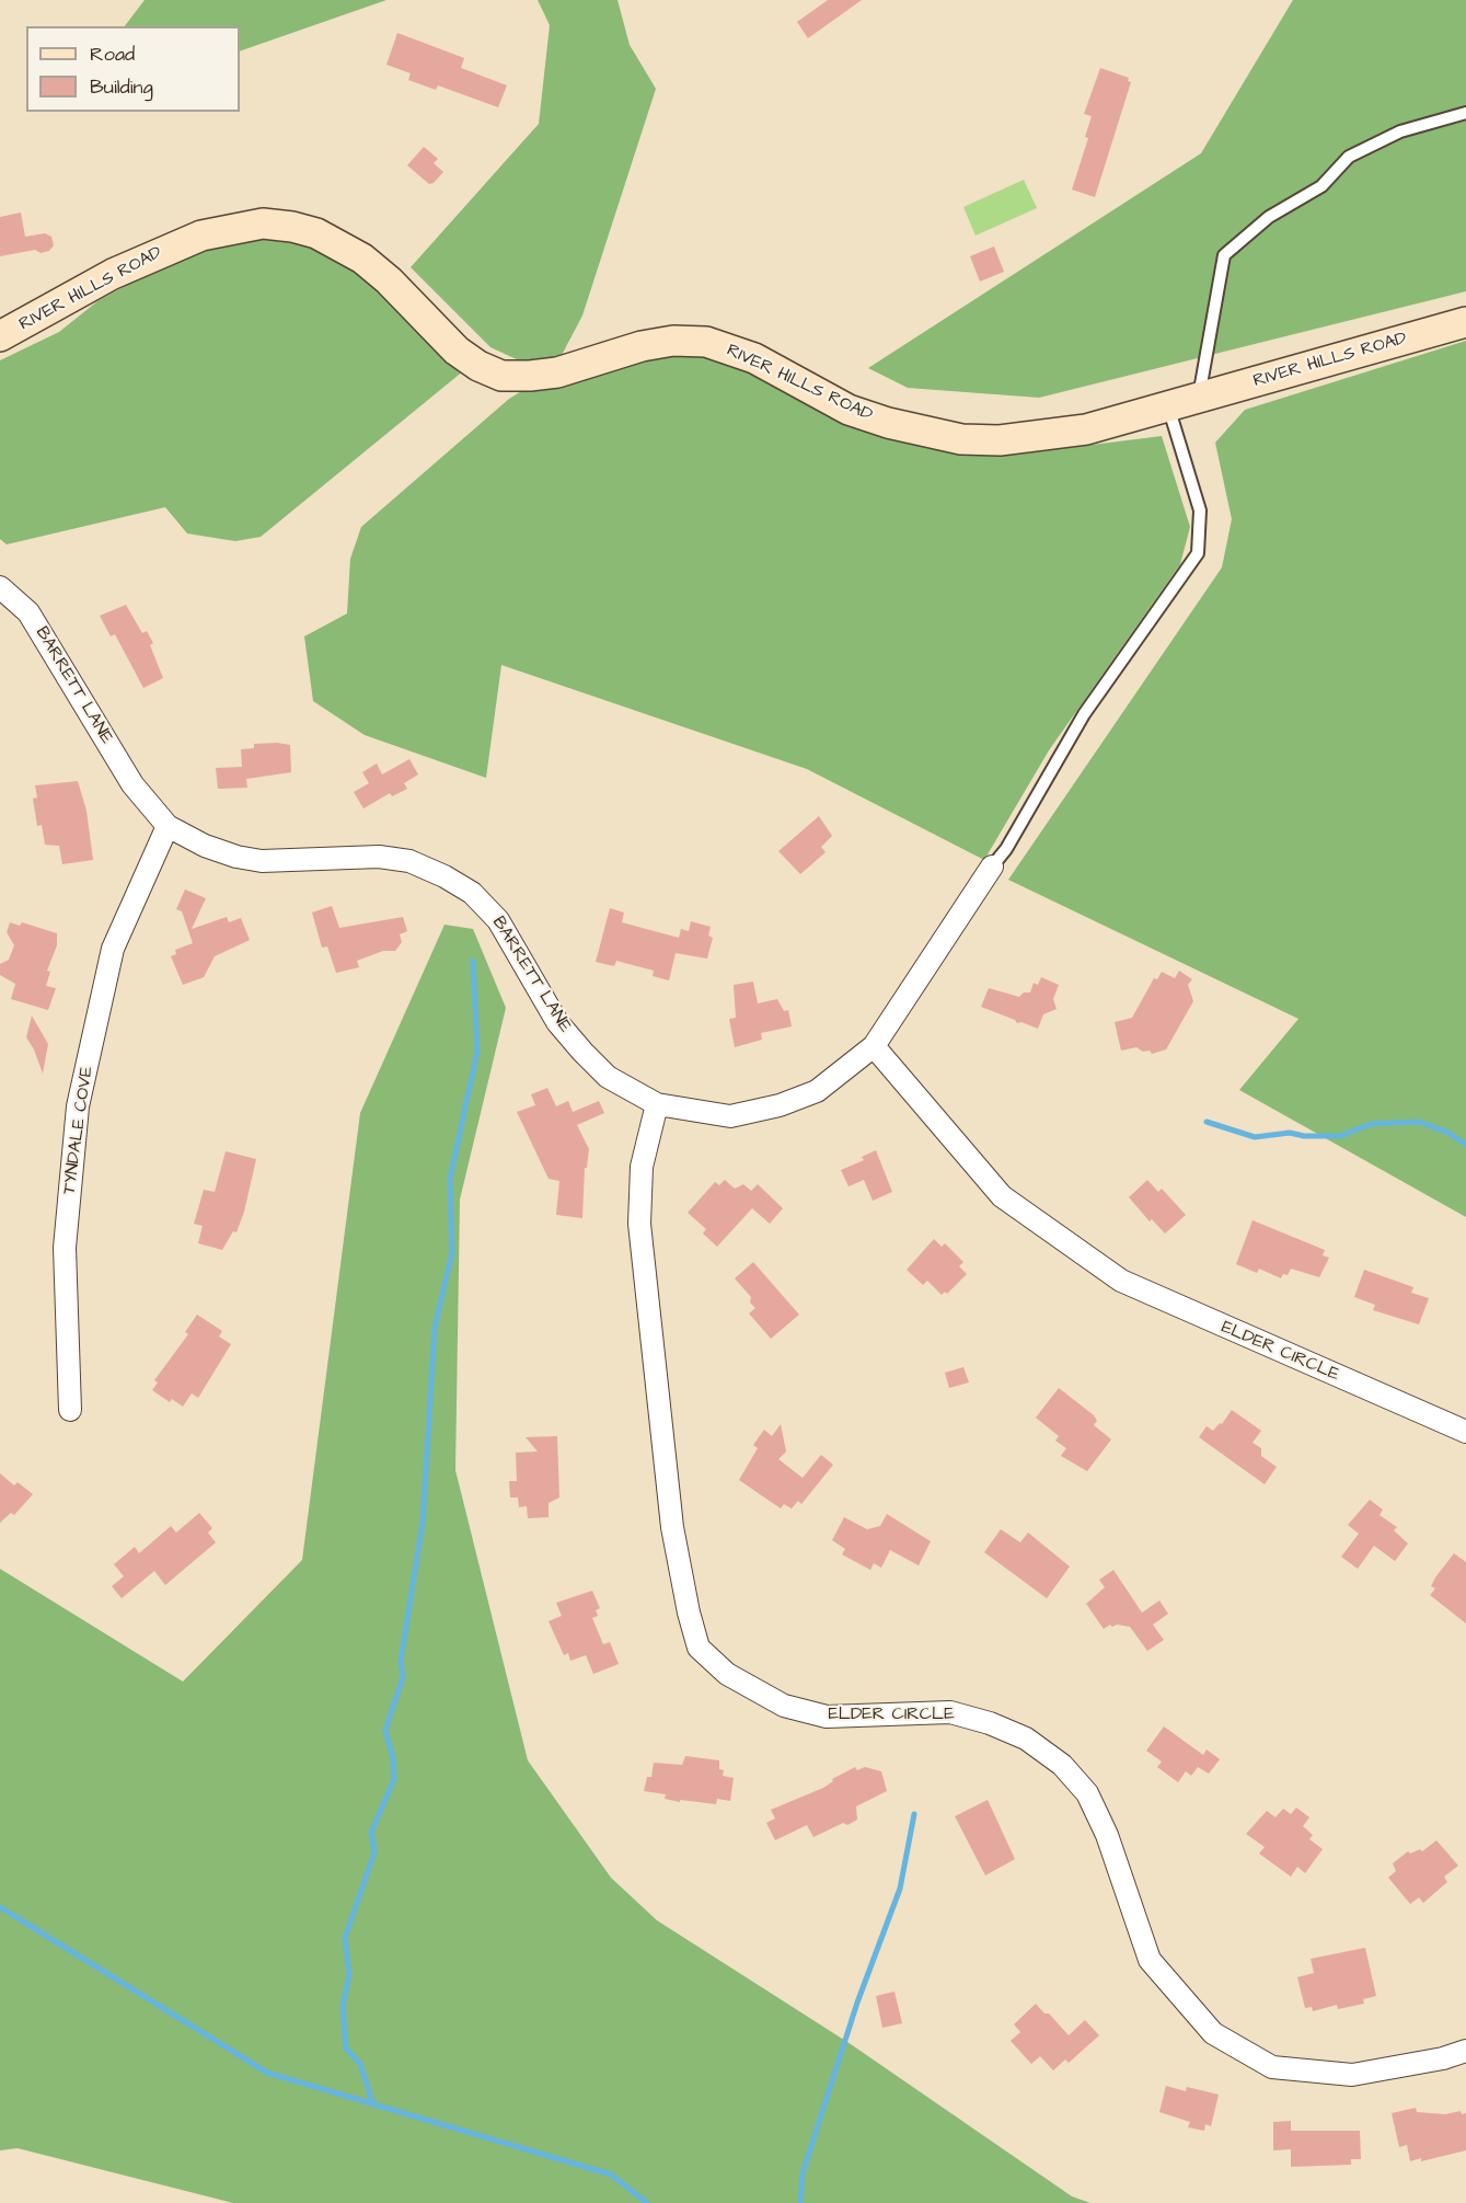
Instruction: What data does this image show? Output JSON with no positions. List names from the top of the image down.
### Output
{
  "streets": {
    "street": [
      "RIVER HILLS ROAD",
      "BARRETT LANE",
      "TYNDALE COVE",
      "ELDER CIRCLE"
    ]
  },
  "crossings": [
    ["BARRETT LANE", "TYNDALE COVE"],
    ["BARRETT LANE", "ELDER CIRCLE"]
  ],
  "legend": ["Road", "Building"]
}
